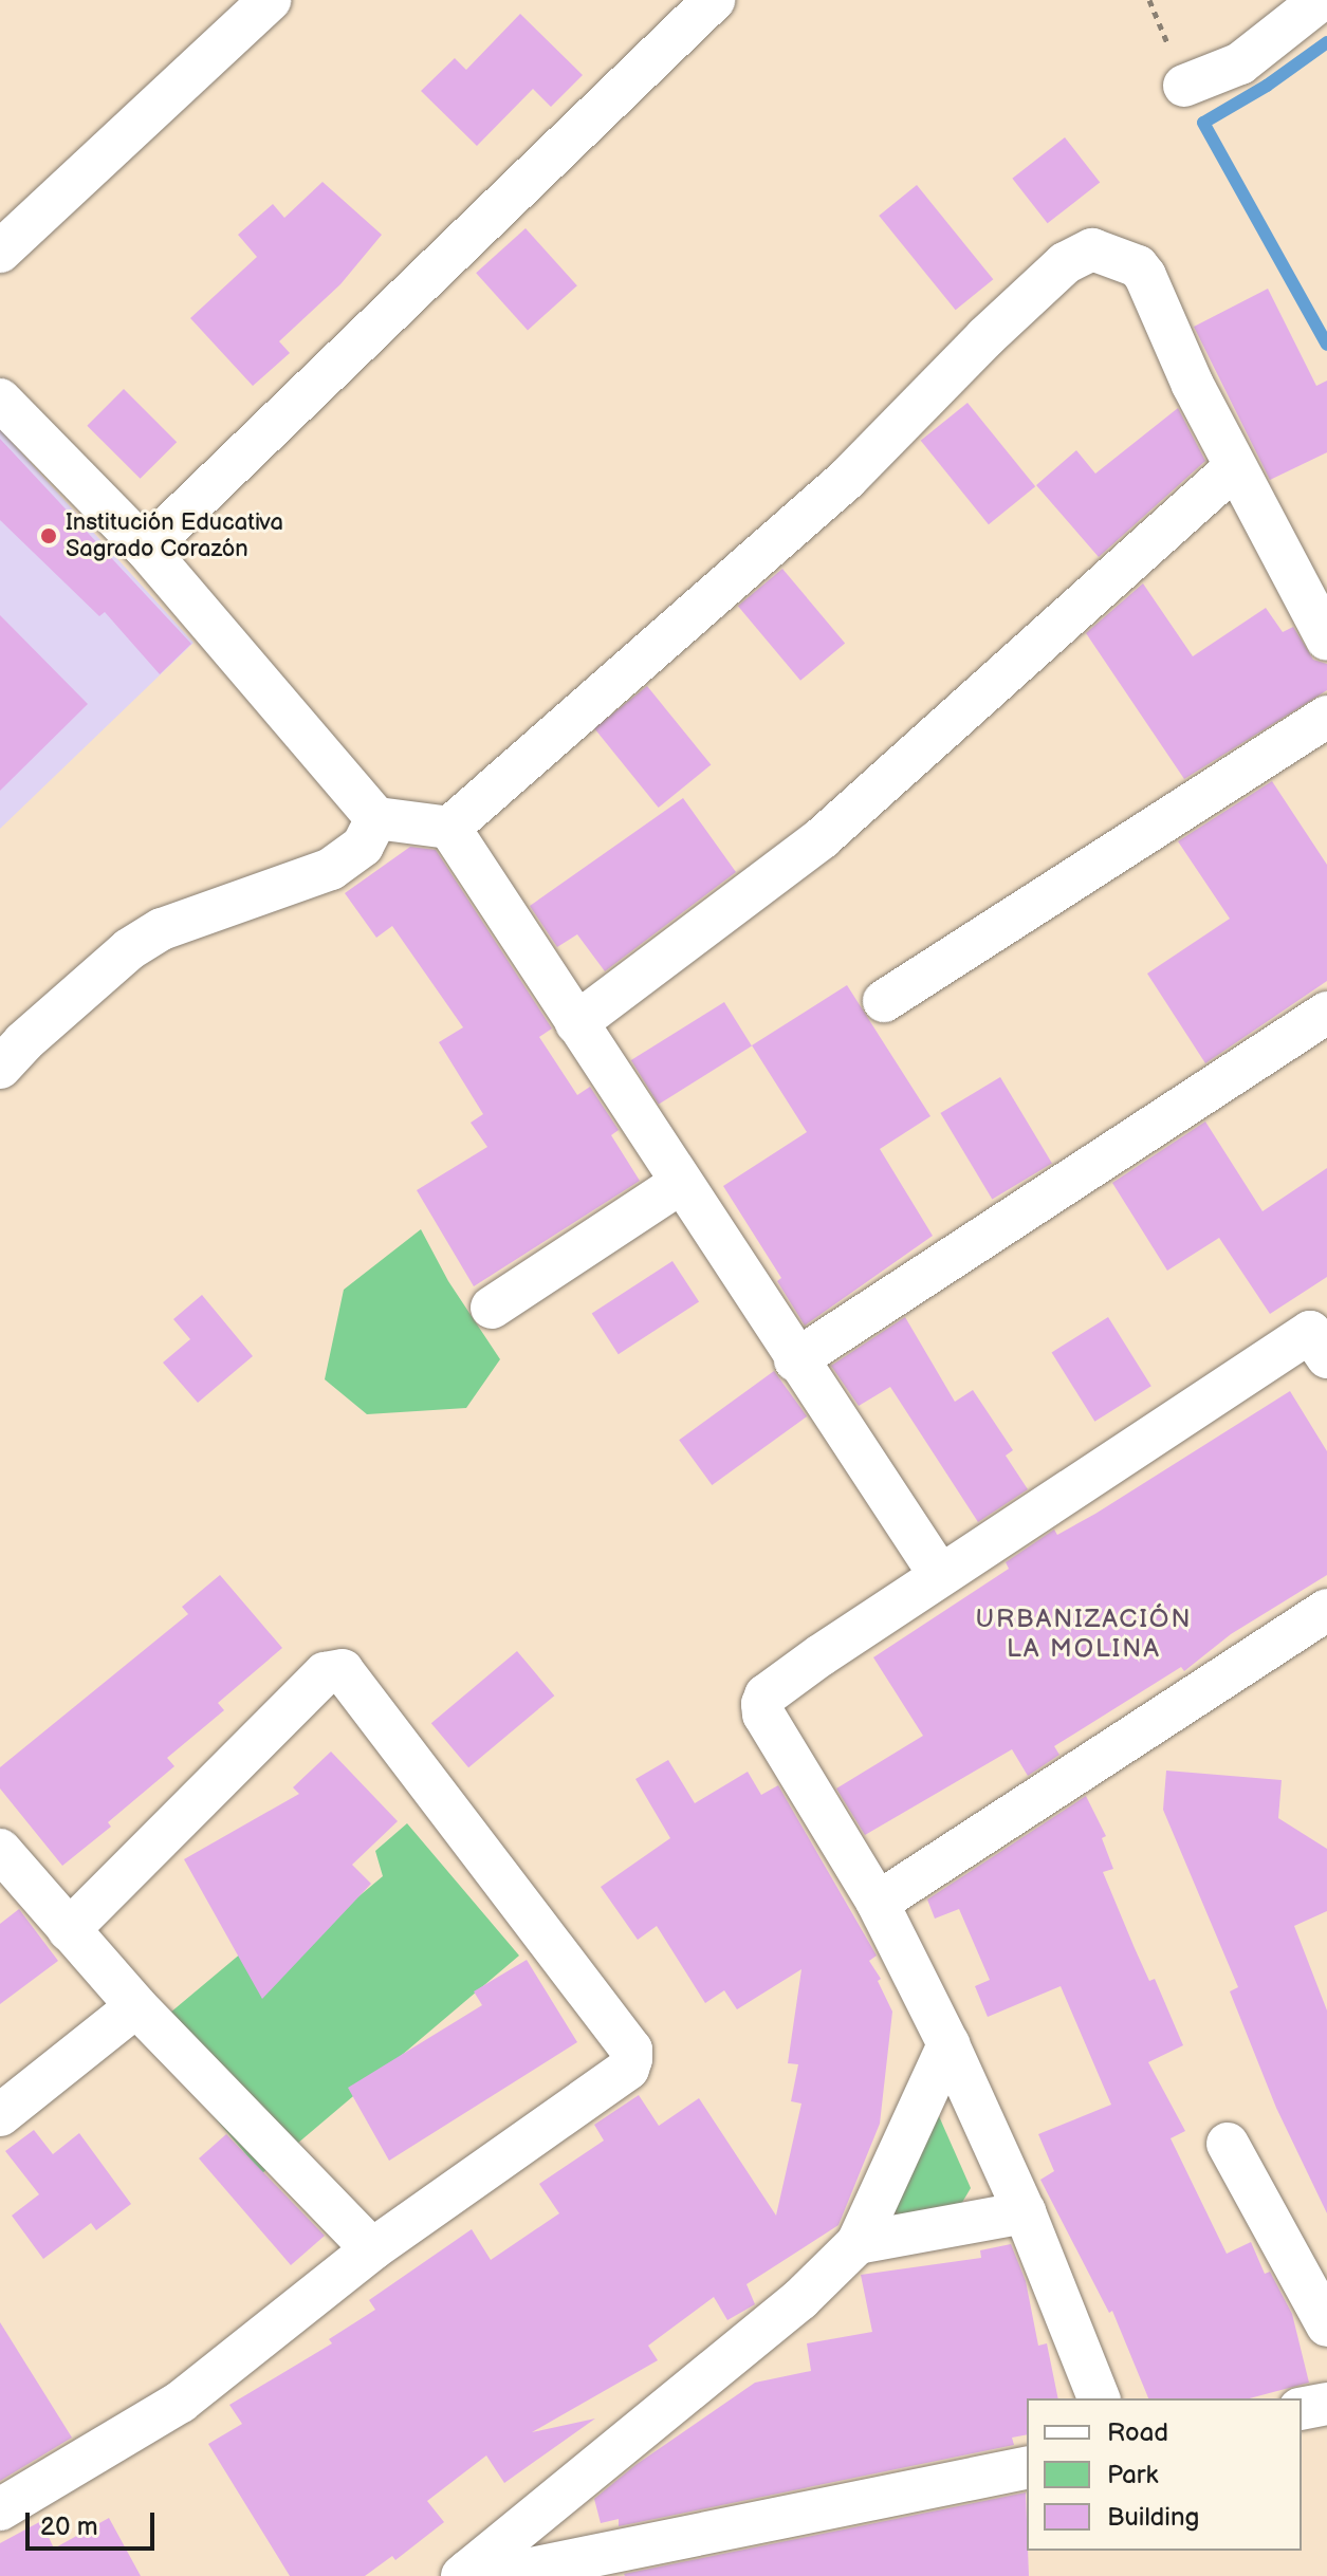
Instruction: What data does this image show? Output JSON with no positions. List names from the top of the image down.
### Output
{
  "districts": ["URBANIZACIÓN LA MOLINA"],
  "places": ["Institución Educativa Sagrado Corazón"],
  "legend": ["Road", "Park", "Building"],
  "scale_bar": "20 m"
}
